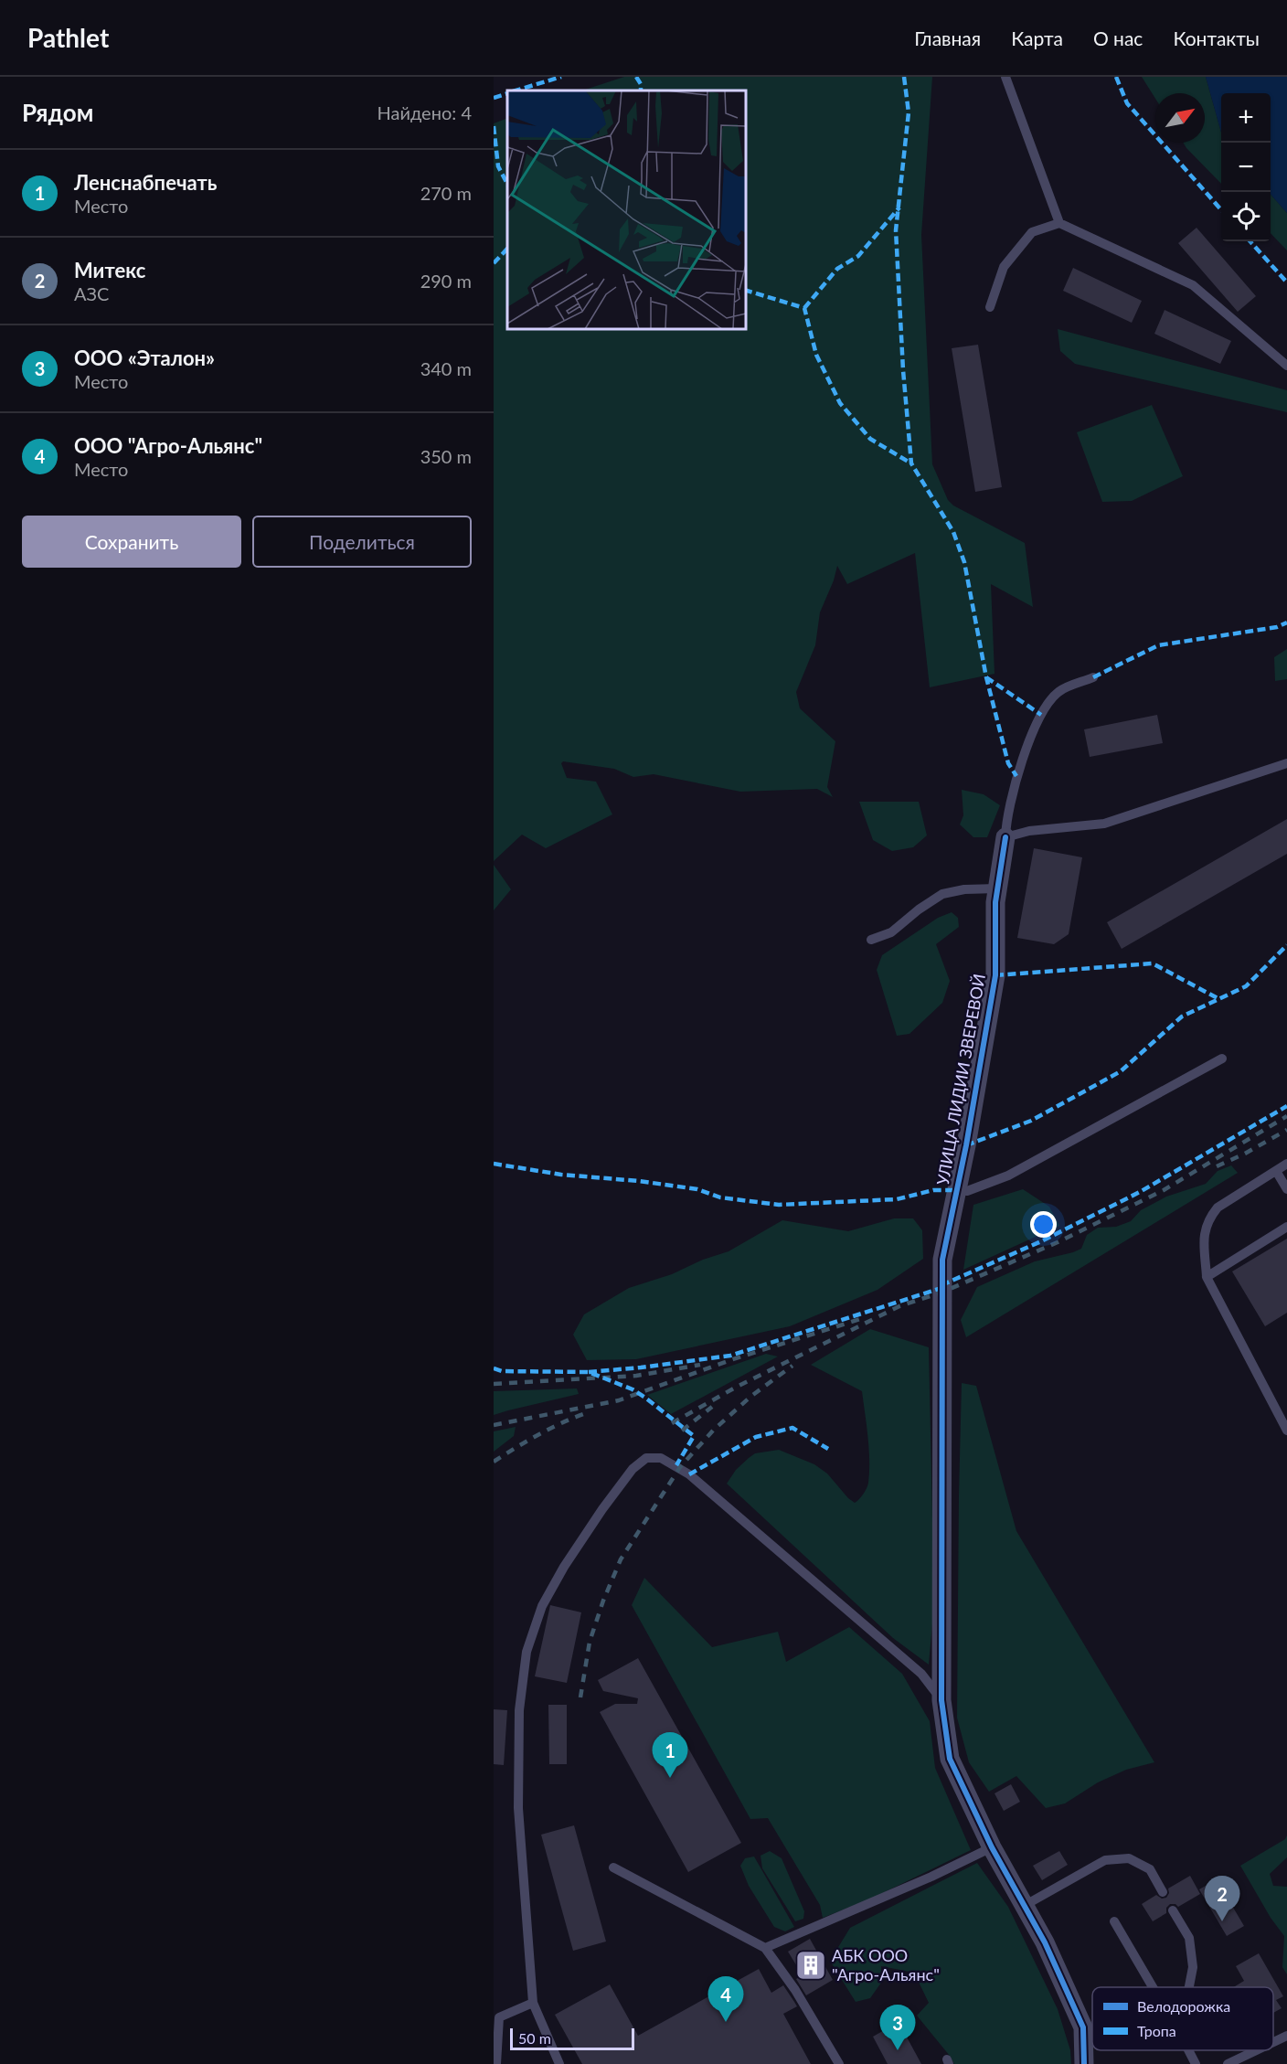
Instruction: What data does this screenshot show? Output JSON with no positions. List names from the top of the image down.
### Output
{
  "streets": {
    "street": ["УЛИЦА ЛИДИИ ЗВЕРЕВОЙ"]
  },
  "places": {
    "building": ["АБК ООО \"Агро-Альянс\""]
  },
  "legend": ["Велодорожка", "Тропа"],
  "scale_bar": "50 m",
  "north": "top right",
  "page": {
    "header": "Pathlet",
    "nav": [
      "Главная",
      "Карта",
      "О нас",
      "Контакты"
    ],
    "heading": ["Рядом", "Найдено: 4"],
    "map_buttons": ["+", "−"],
    "list": [
      {
        "mark": "1",
        "name": "Ленснабпечать",
        "note": "Место",
        "value": "270 m"
      },
      {
        "mark": "2",
        "name": "Митекс",
        "note": "АЗС",
        "value": "290 m"
      },
      {
        "mark": "3",
        "name": "ООО «Эталон»",
        "note": "Место",
        "value": "340 m"
      },
      {
        "mark": "4",
        "name": "ООО \"Агро-Альянс\"",
        "note": "Место",
        "value": "350 m"
      }
    ],
    "buttons": ["Сохранить", "Поделиться"],
    "pins": [
      "1",
      "2",
      "4",
      "3"
    ],
    "scale": "50 m"
  }
}
